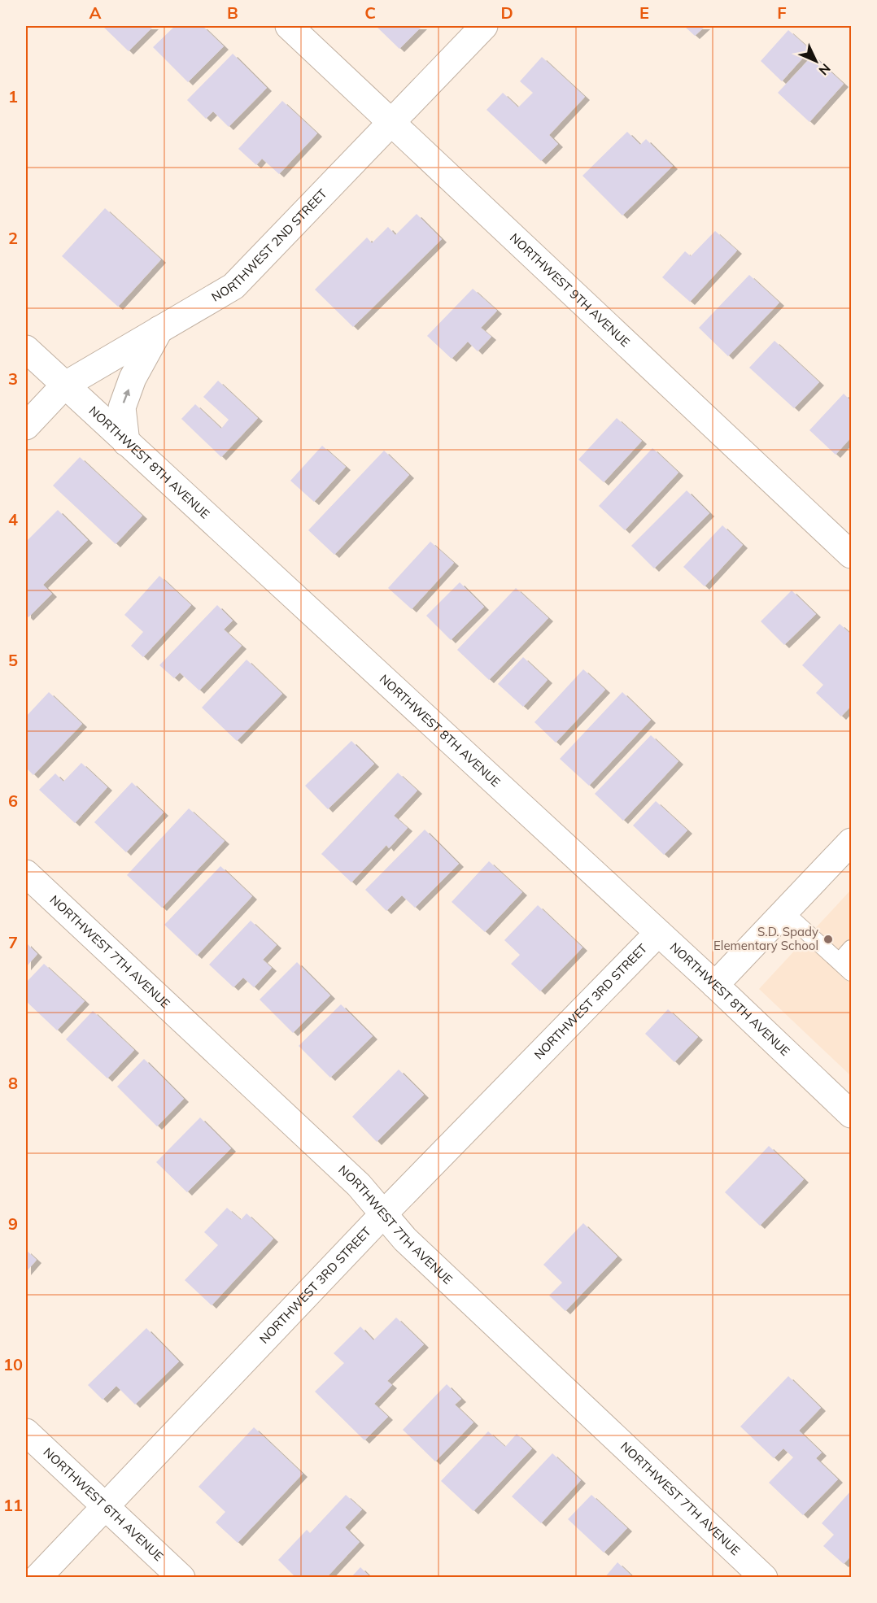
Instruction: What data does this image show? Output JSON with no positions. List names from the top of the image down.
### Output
{
  "streets": {
    "street": [
      "NORTHWEST 2ND STREET",
      "NORTHWEST 9TH AVENUE",
      "NORTHWEST 8TH AVENUE",
      "NORTHWEST 7TH AVENUE",
      "NORTHWEST 3RD STREET",
      "NORTHWEST 6TH AVENUE"
    ]
  },
  "crossings": [
    ["NORTHWEST 2ND STREET", "NORTHWEST 9TH AVENUE"],
    ["NORTHWEST 2ND STREET", "NORTHWEST 8TH AVENUE"],
    ["NORTHWEST 8TH AVENUE", "NORTHWEST 3RD STREET"],
    ["NORTHWEST 7TH AVENUE", "NORTHWEST 3RD STREET"],
    ["NORTHWEST 3RD STREET", "NORTHWEST 6TH AVENUE"]
  ],
  "places": ["S.D. Spady Elementary School"],
  "north": "bottom right",
  "grid": {
    "columns": [
      "A",
      "B",
      "C",
      "D",
      "E",
      "F"
    ],
    "rows": [
      "1",
      "2",
      "3",
      "4",
      "5",
      "6",
      "7",
      "8",
      "9",
      "10",
      "11"
    ]
  }
}
